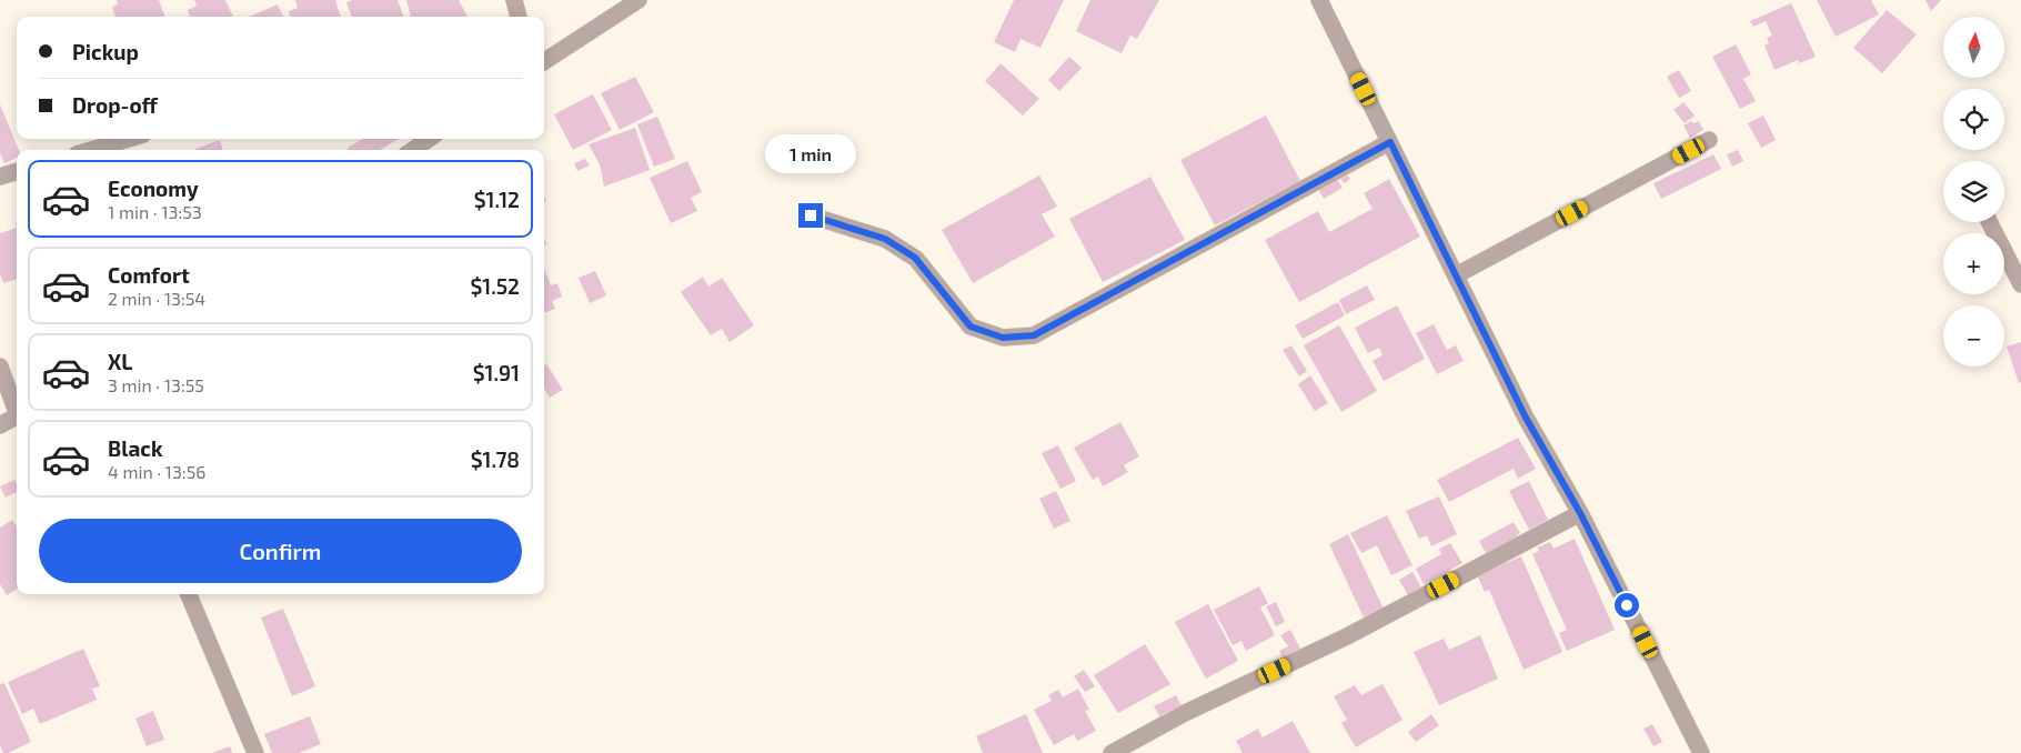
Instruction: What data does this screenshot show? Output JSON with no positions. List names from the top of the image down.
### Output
{
  "north": "top",
  "page": {
    "map_buttons": ["+", "−"],
    "banner": ["Pickup", "Drop-off"],
    "bubble": "1 min",
    "list": [
      {
        "name": "Economy",
        "note": "1 min · 13:53",
        "value": "$1.12"
      },
      {
        "name": "Comfort",
        "note": "2 min · 13:54",
        "value": "$1.52"
      },
      {
        "name": "XL",
        "note": "3 min · 13:55",
        "value": "$1.91"
      },
      {
        "name": "Black",
        "note": "4 min · 13:56",
        "value": "$1.78"
      }
    ],
    "buttons": "Confirm"
  }
}
